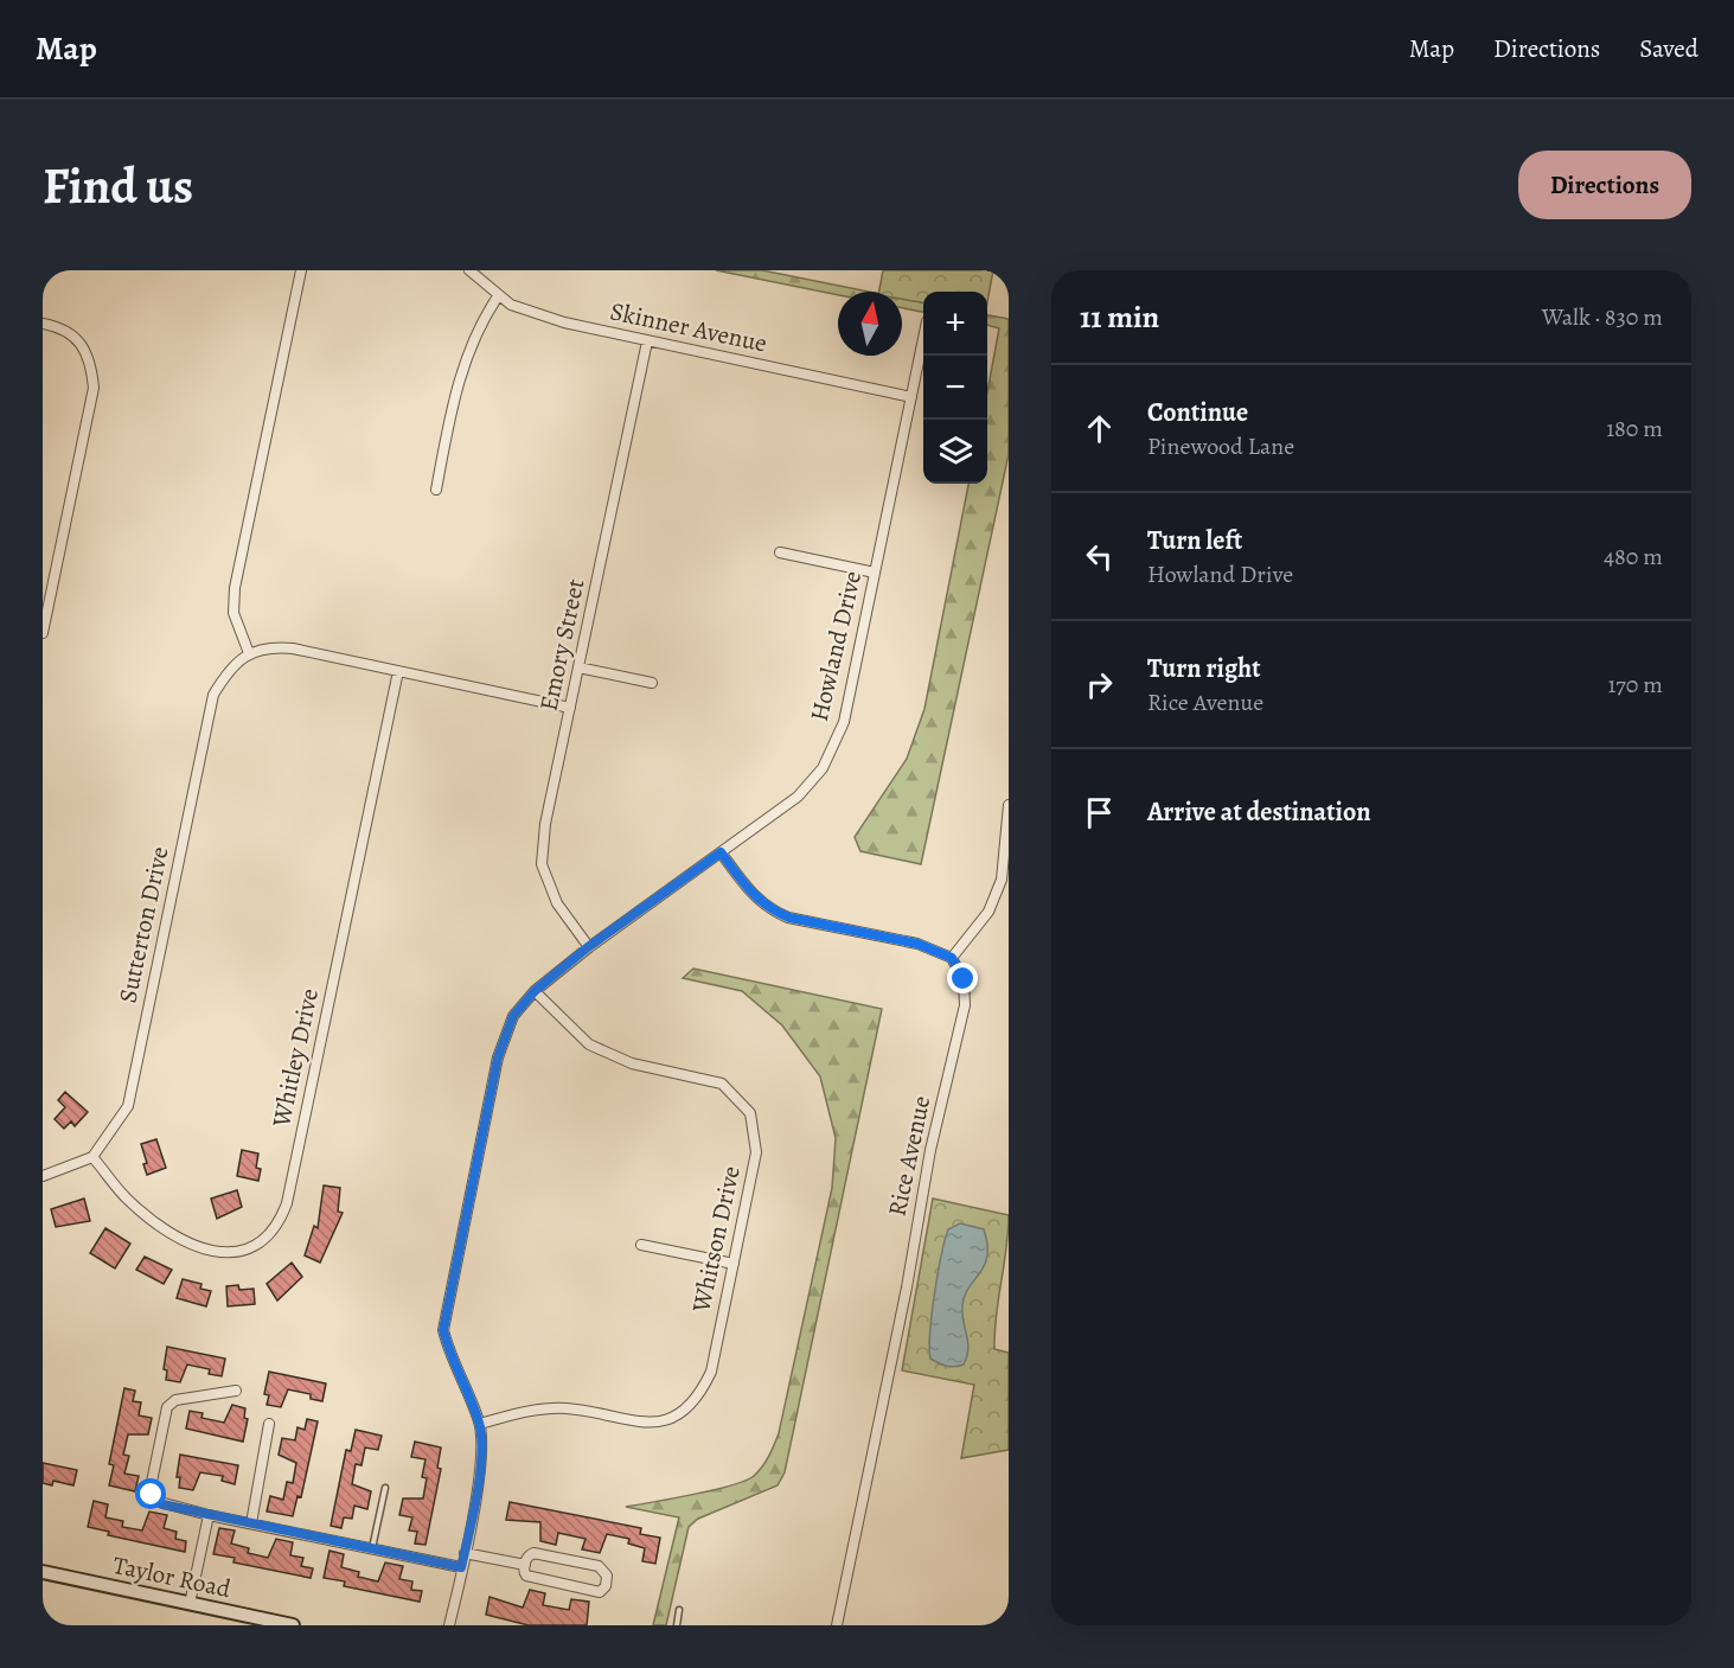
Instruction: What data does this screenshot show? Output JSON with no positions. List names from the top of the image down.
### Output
{
  "streets": {
    "main road": ["Taylor Road"],
    "street": [
      "Skinner Avenue",
      "Emory Street",
      "Howland Drive",
      "Sutterton Drive",
      "Whitley Drive",
      "Rice Avenue",
      "Whitson Drive"
    ]
  },
  "crossings": [
    ["Skinner Avenue", "Emory Street"],
    ["Skinner Avenue", "Howland Drive"],
    ["Emory Street", "Howland Drive"],
    ["Howland Drive", "Whitson Drive"],
    ["Sutterton Drive", "Whitley Drive"]
  ],
  "north": "top",
  "page": {
    "header": "Map",
    "nav": ["Map", "Directions", "Saved"],
    "buttons": "Directions",
    "title": "Find us",
    "heading": ["11 min", "Walk · 830 m"],
    "map_buttons": ["+", "−"],
    "list": [
      ["Continue", "Pinewood Lane", "180 m"],
      ["Turn left", "Howland Drive", "480 m"],
      ["Turn right", "Rice Avenue", "170 m"],
      "Arrive at destination"
    ]
  }
}
